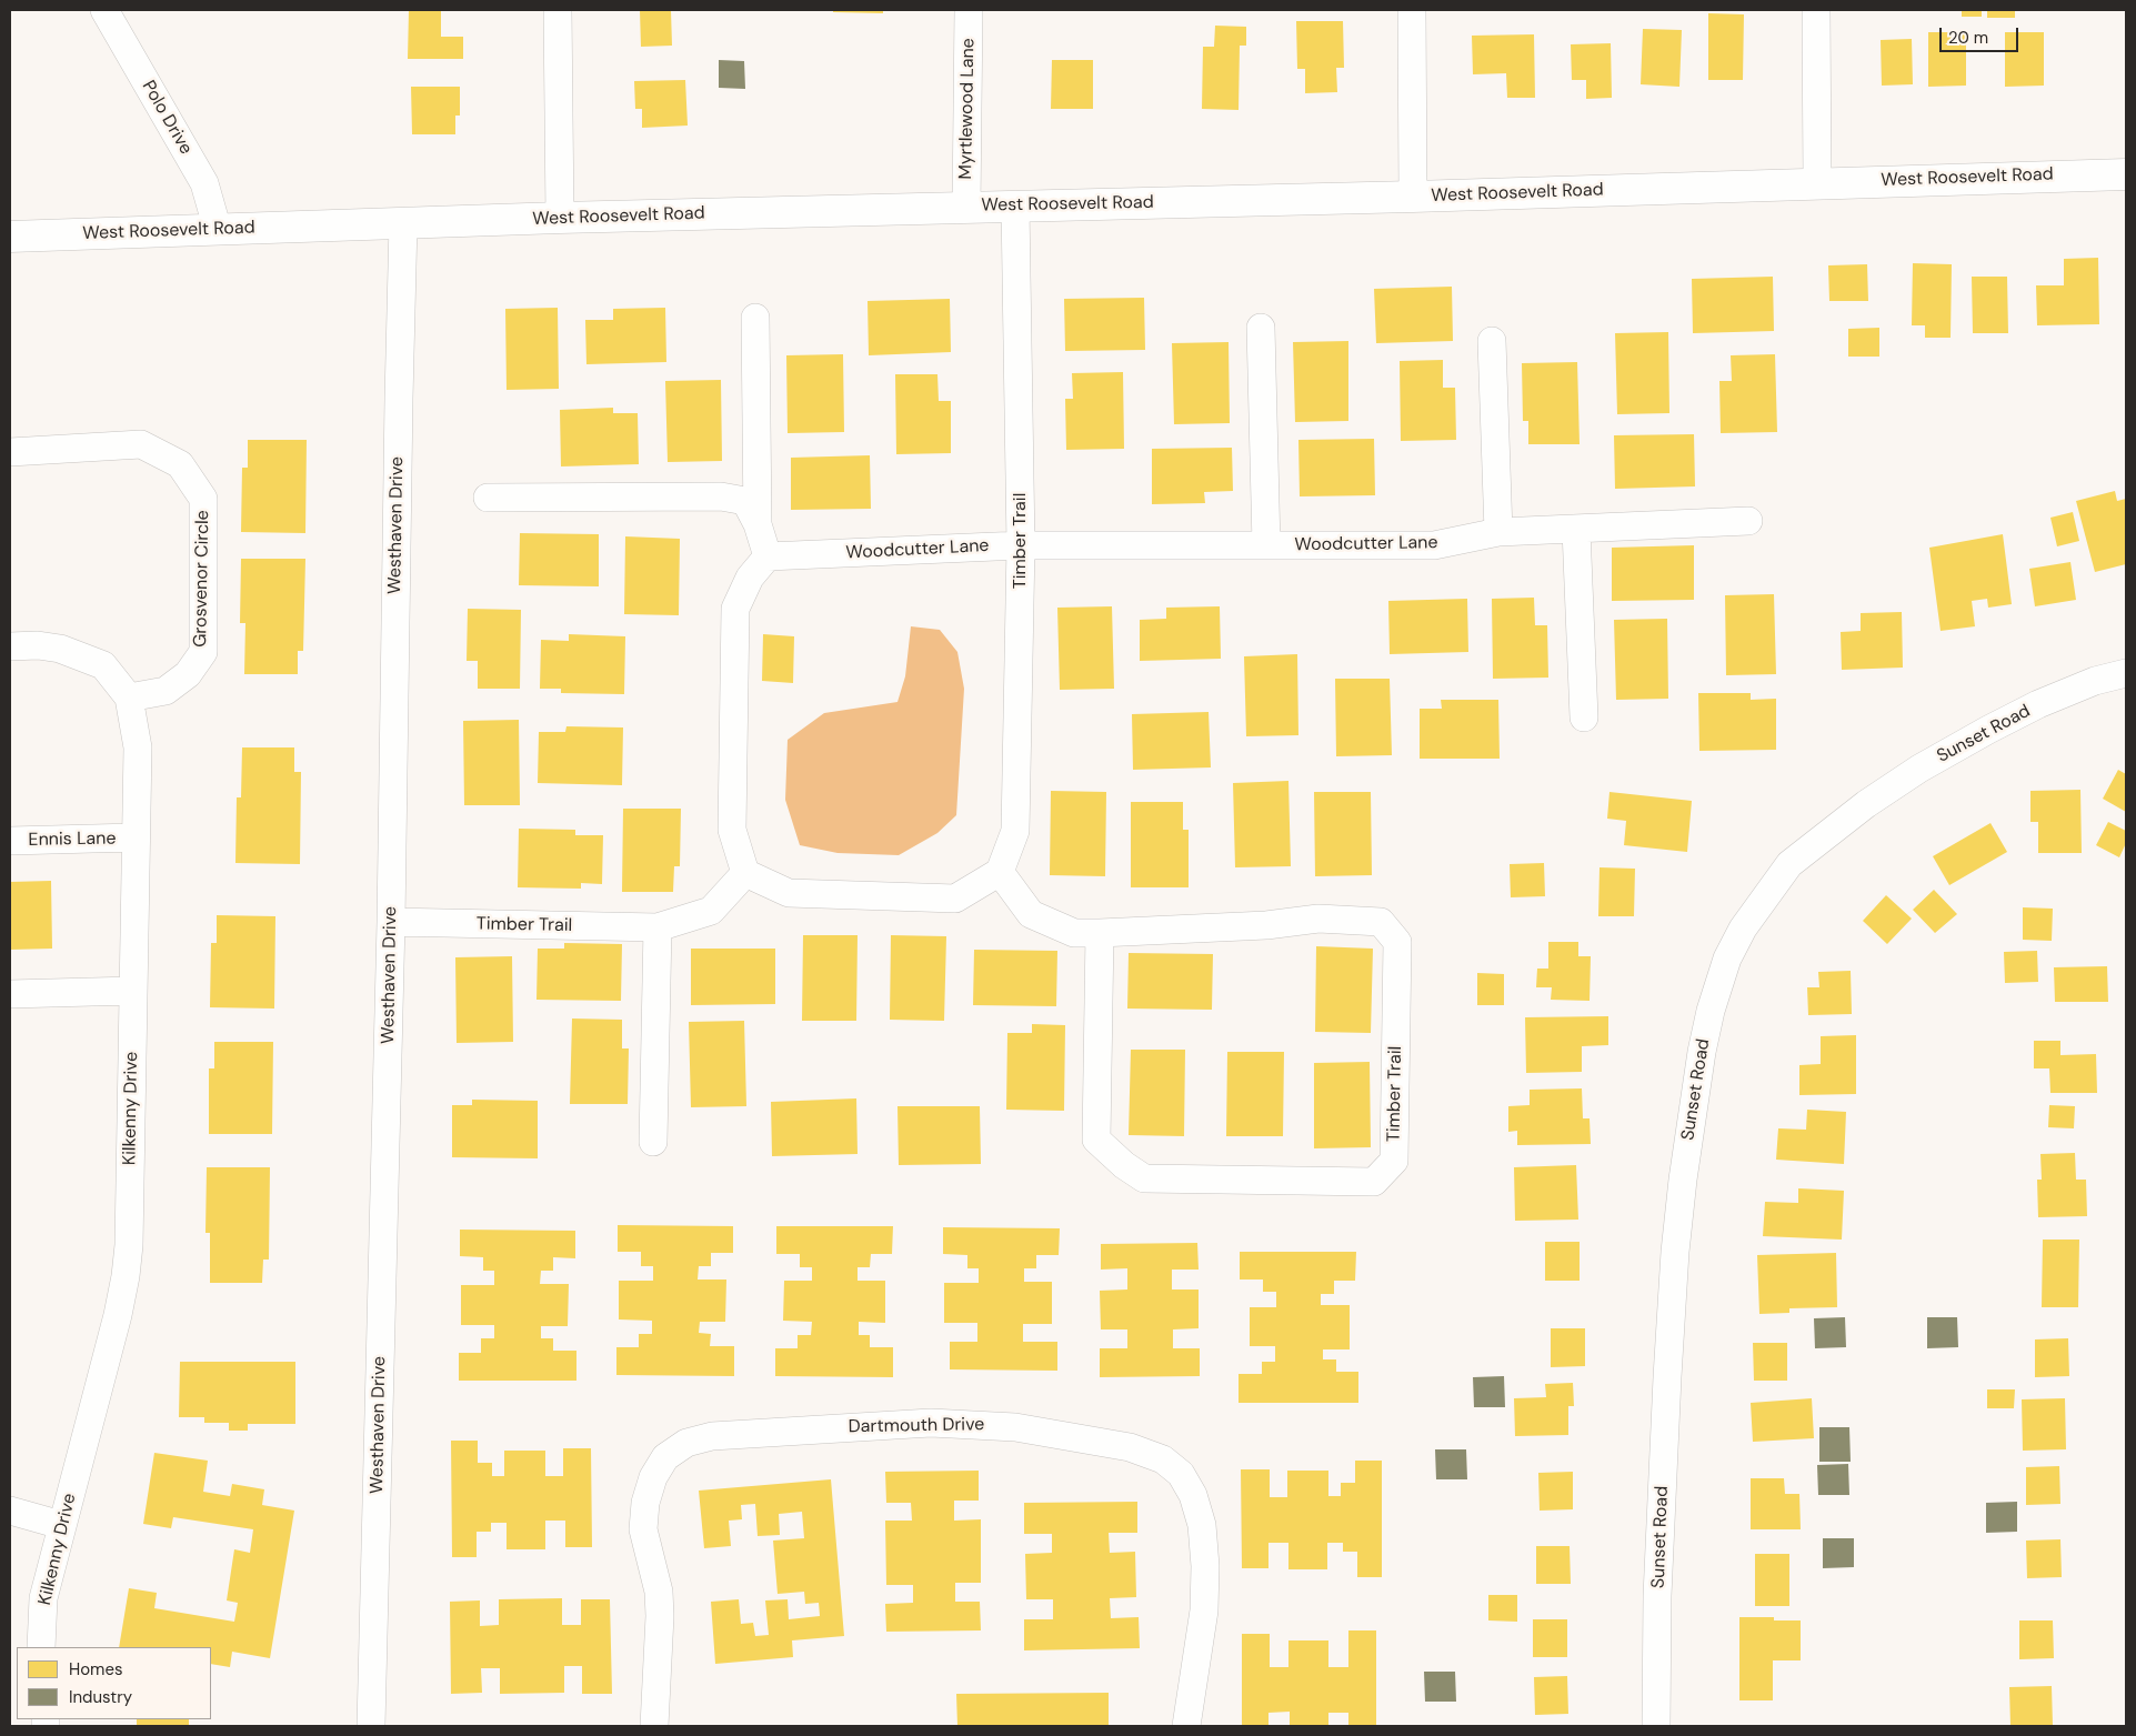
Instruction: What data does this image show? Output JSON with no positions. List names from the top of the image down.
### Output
{
  "streets": {
    "main road": ["West Roosevelt Road"],
    "street": [
      "Myrtlewood Lane",
      "Polo Drive",
      "Westhaven Drive",
      "Timber Trail",
      "Woodcutter Lane",
      "Grosvenor Circle",
      "Sunset Road",
      "Ennis Lane",
      "Kilkenny Drive",
      "Dartmouth Drive"
    ]
  },
  "crossings": [
    ["Myrtlewood Lane", "West Roosevelt Road"],
    ["Polo Drive", "West Roosevelt Road"],
    ["West Roosevelt Road", "Westhaven Drive"],
    ["West Roosevelt Road", "Timber Trail"],
    ["Westhaven Drive", "Timber Trail"],
    ["Timber Trail", "Woodcutter Lane"],
    ["Grosvenor Circle", "Kilkenny Drive"],
    ["Ennis Lane", "Kilkenny Drive"]
  ],
  "legend": ["Homes", "Industry"],
  "scale_bar": "20 m"
}
